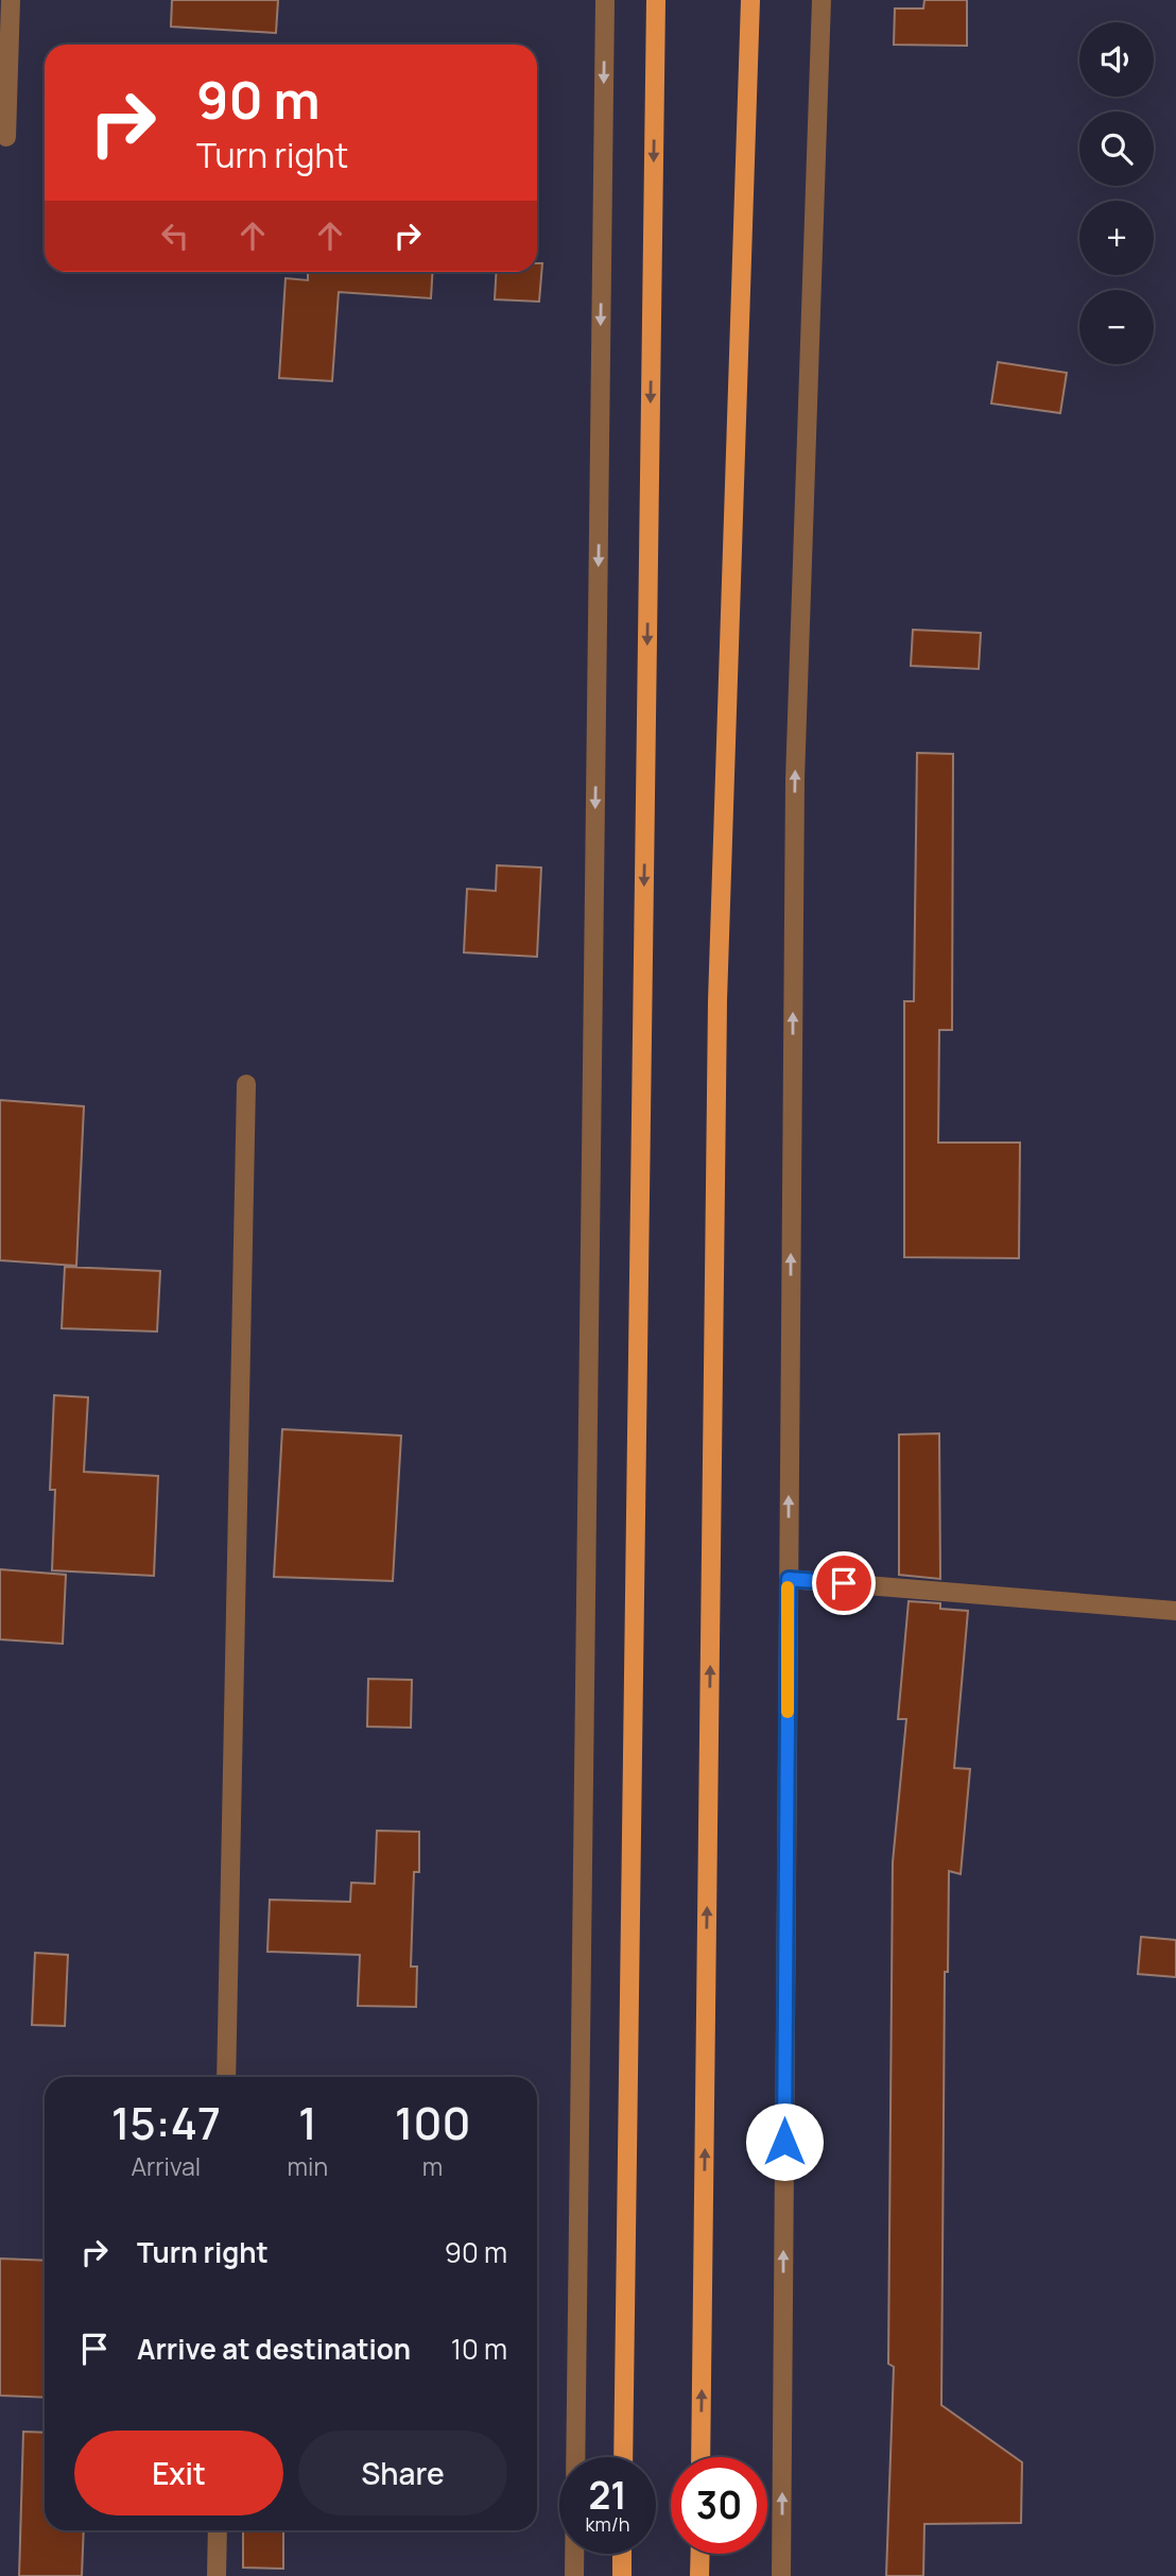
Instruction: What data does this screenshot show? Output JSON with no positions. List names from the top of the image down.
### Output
{
  "page": {
    "map_buttons": ["+", "−"],
    "turn": ["90 m", "Turn right"],
    "eta": [
      "15:47",
      "Arrival",
      "1",
      "min",
      "100",
      "m"
    ],
    "list": [
      {
        "name": "Turn right",
        "value": "90 m"
      },
      {
        "name": "Arrive at destination",
        "value": "10 m"
      }
    ],
    "buttons": ["Exit", "Share"],
    "speed": "21 km/h",
    "limit": "30"
  }
}
